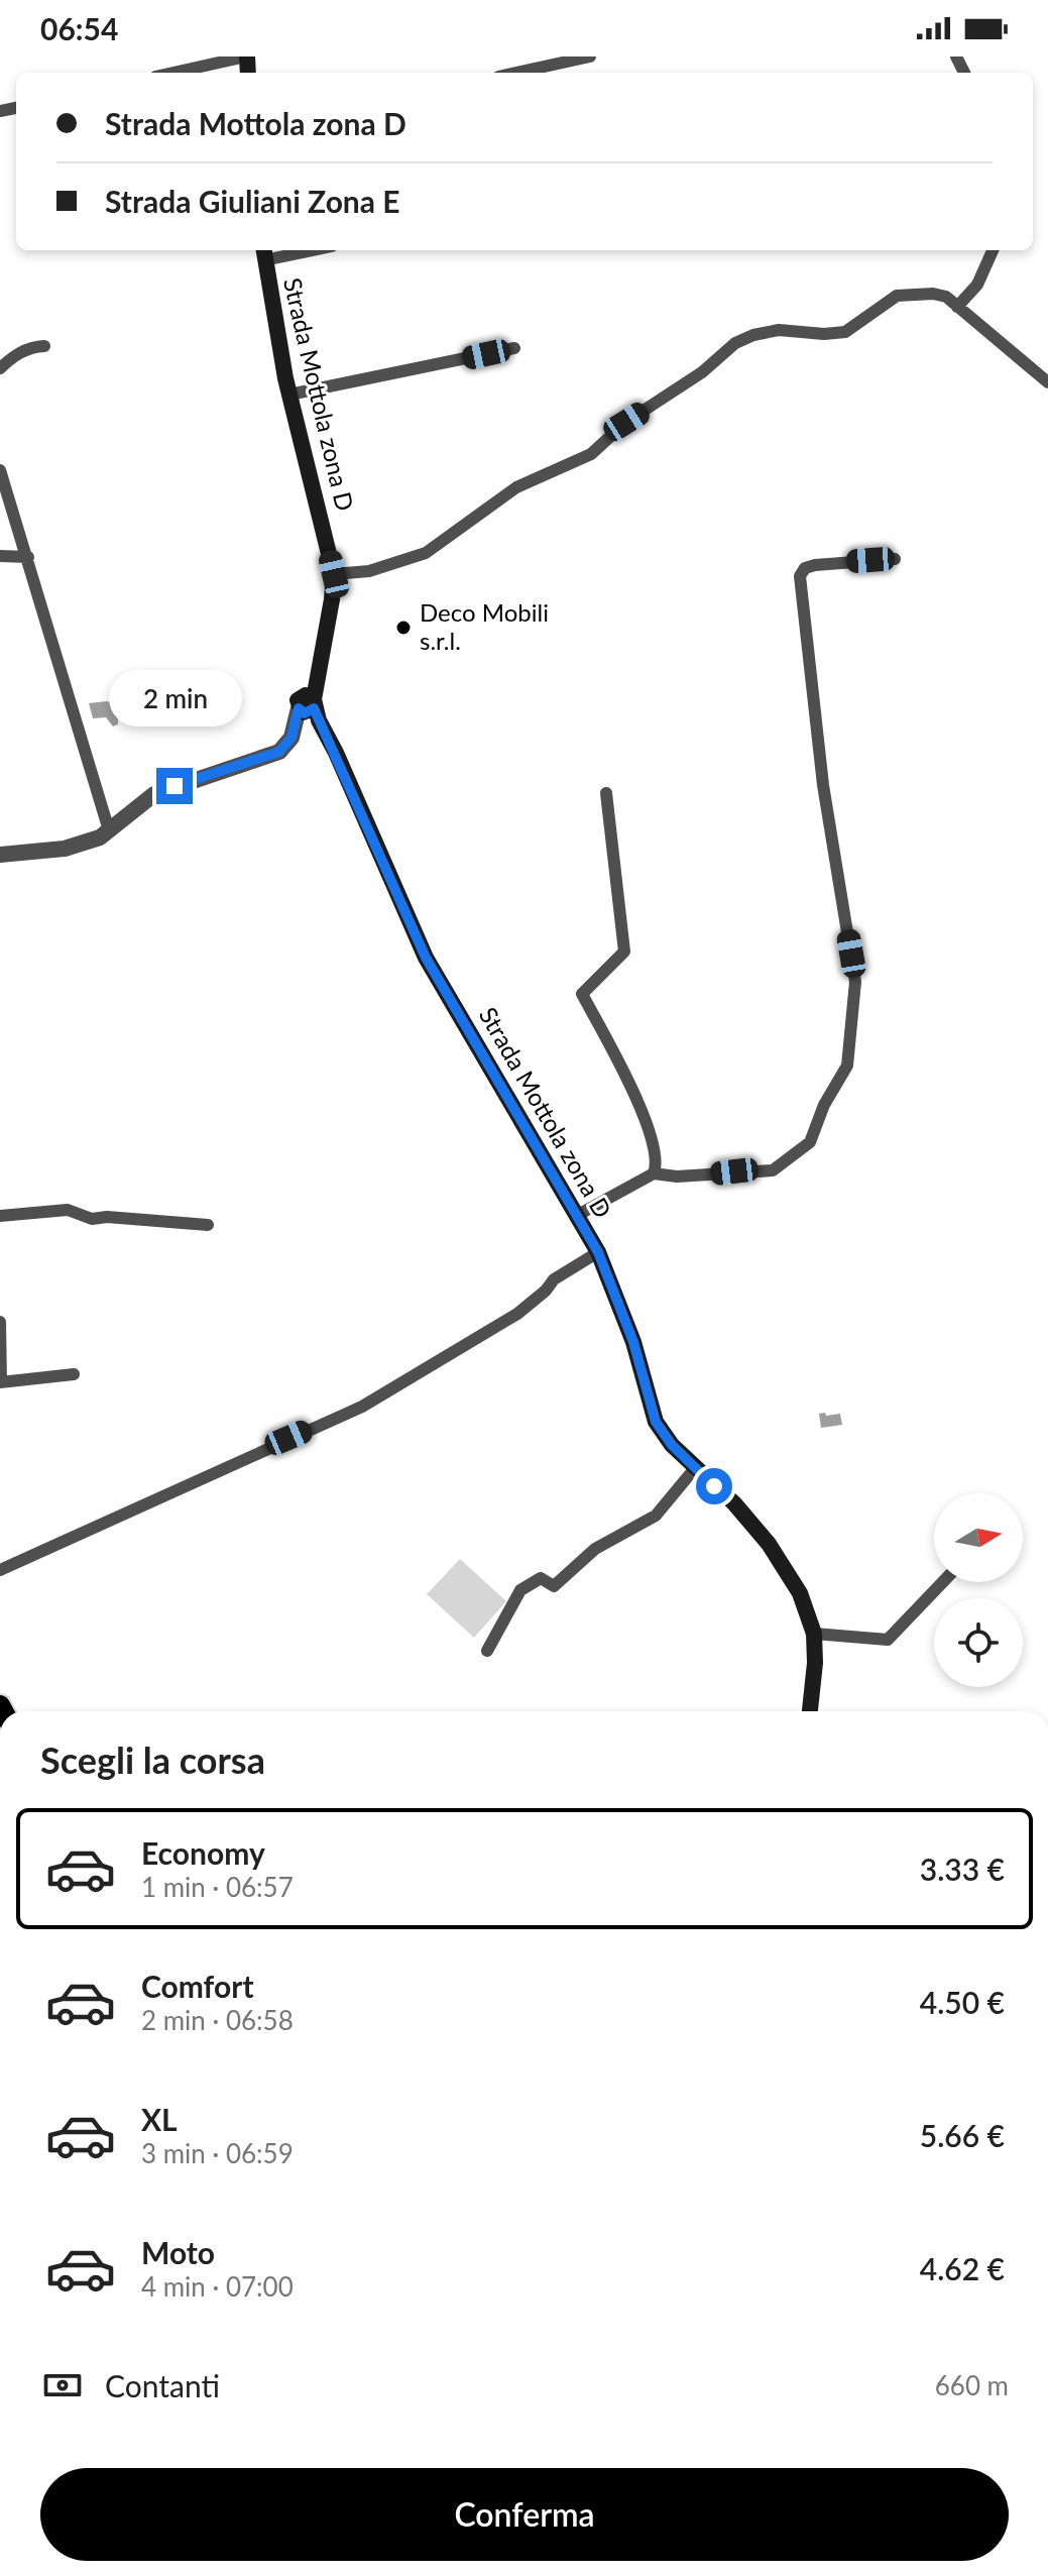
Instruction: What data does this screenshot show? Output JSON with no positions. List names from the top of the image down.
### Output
{
  "streets": {
    "main road": ["Strada Mottola zona D"]
  },
  "places": ["Deco Mobili s.r.l."],
  "north": "right",
  "page": {
    "status": "06:54",
    "banner": ["Strada Mottola zona D", "Strada Giuliani Zona E"],
    "bubble": "2 min",
    "heading": "Scegli la corsa",
    "list": [
      {
        "name": "Economy",
        "note": "1 min · 06:57",
        "value": "3.33 €"
      },
      {
        "name": "Comfort",
        "note": "2 min · 06:58",
        "value": "4.50 €"
      },
      {
        "name": "XL",
        "note": "3 min · 06:59",
        "value": "5.66 €"
      },
      {
        "name": "Moto",
        "note": "4 min · 07:00",
        "value": "4.62 €"
      }
    ],
    "pay": ["Contanti", "660 m"],
    "buttons": "Conferma"
  }
}
